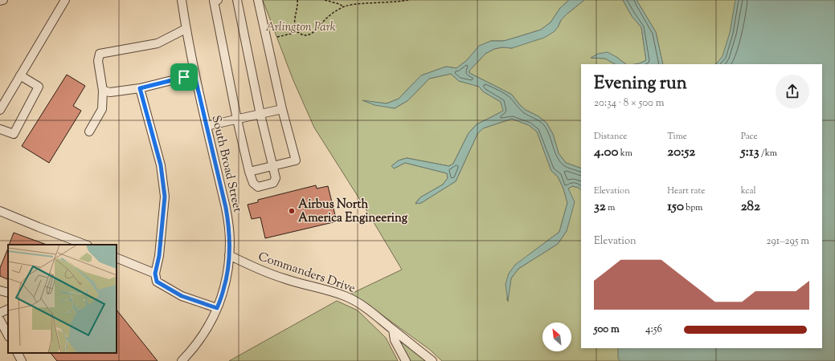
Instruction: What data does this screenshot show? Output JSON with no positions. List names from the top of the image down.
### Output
{
  "streets": {
    "street": ["South Broad Street", "Commanders Drive"]
  },
  "crossings": [
    ["South Broad Street", "Commanders Drive"]
  ],
  "parks": ["Arlington Park"],
  "places": ["Airbus North America Engineering"],
  "north": "top left",
  "page": {
    "heading": ["Evening run", "20:34 · 8 × 500 m"],
    "stats": [
      ["Distance", "4.00 km"],
      ["Time", "20:52"],
      ["Pace", "5:13 /km"],
      ["Elevation", "32 m"],
      ["Heart rate", "150 bpm"],
      ["kcal", "282"]
    ],
    "chart": ["Elevation", "291–295 m"],
    "list": [
      {
        "name": "500 m",
        "note": "4:56"
      }
    ]
  }
}
